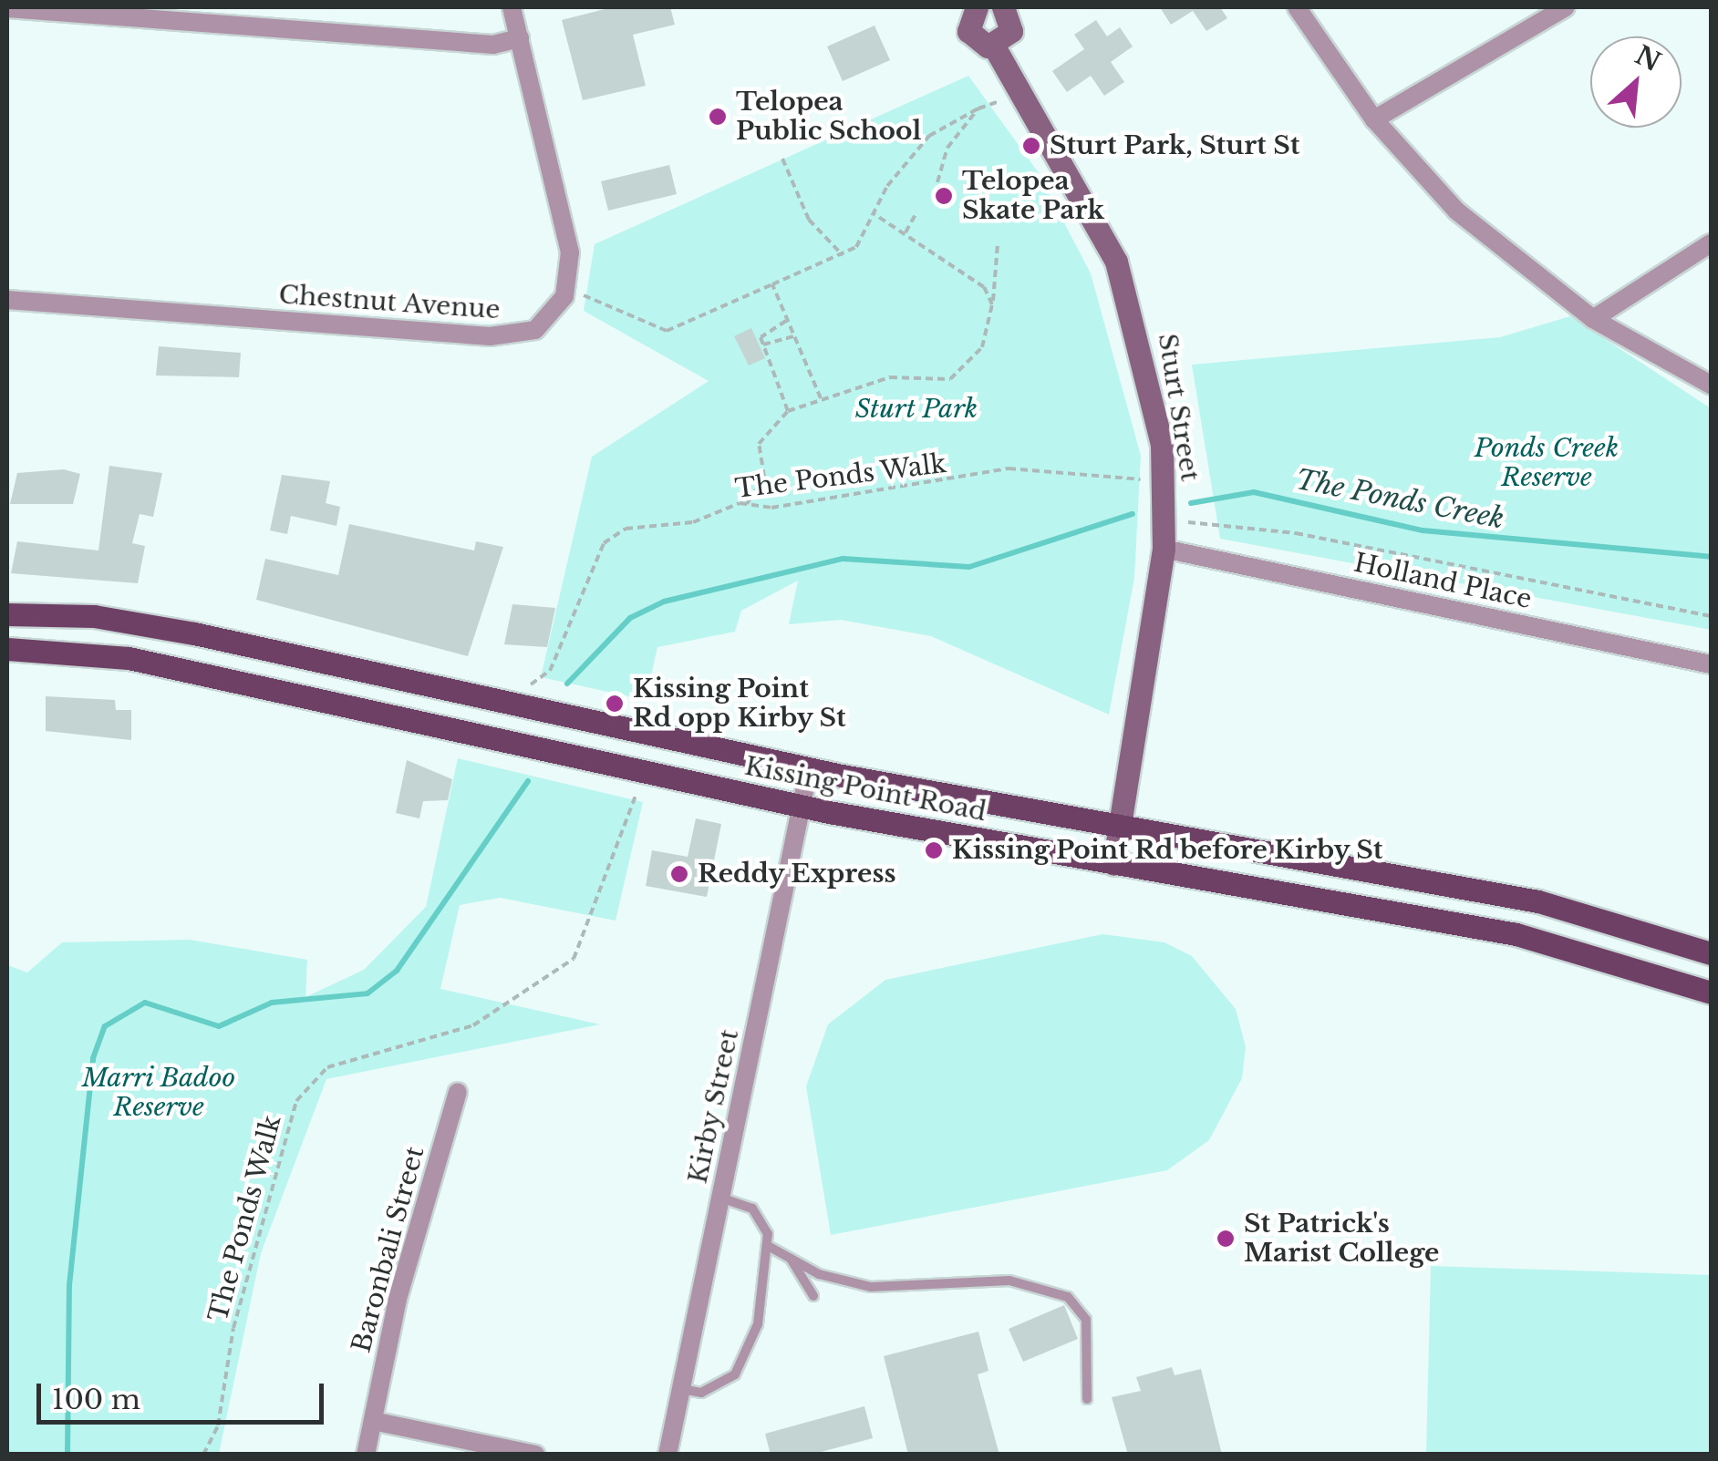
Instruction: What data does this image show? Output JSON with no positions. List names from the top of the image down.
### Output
{
  "streets": {
    "main road": ["Kissing Point Road"],
    "street": [
      "Chestnut Avenue",
      "Sturt Street",
      "Holland Place",
      "Kirby Street",
      "Baronbali Street"
    ],
    "path": ["The Ponds Walk"]
  },
  "crossings": [
    ["Sturt Street", "Holland Place"],
    ["Sturt Street", "Kissing Point Road"],
    ["Kissing Point Road", "Kirby Street"]
  ],
  "water": ["The Ponds Creek"],
  "parks": ["Sturt Park", "Ponds Creek Reserve", "Marri Badoo Reserve"],
  "places": [
    "Telopea Public School",
    "Sturt Park, Sturt St",
    "Telopea Skate Park",
    "Kissing Point Rd opp Kirby St",
    "Kissing Point Rd before Kirby St",
    "Reddy Express",
    "St Patrick's Marist College"
  ],
  "scale_bar": "100 m",
  "north": "top right"
}
